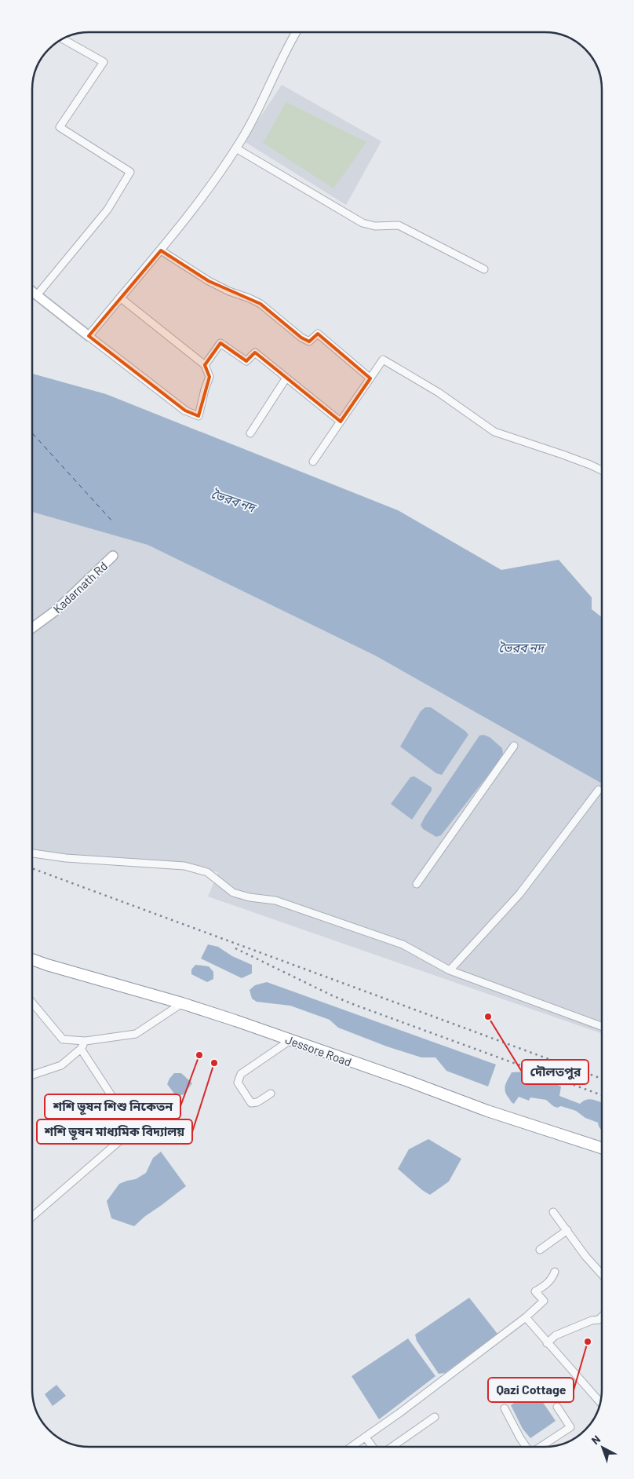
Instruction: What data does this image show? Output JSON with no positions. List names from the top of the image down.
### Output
{
  "streets": {
    "highway": ["Jessore Road"],
    "main road": ["Kadarnath Rd"]
  },
  "water": ["ভৈরব নদ"],
  "places": [
    "দৌলতপুর",
    "শশি ভূষন শিশু নিকেতন",
    "শশি ভূষন মাধ্যমিক বিদ্যালয়",
    "Qazi Cottage"
  ],
  "north": "top left"
}
